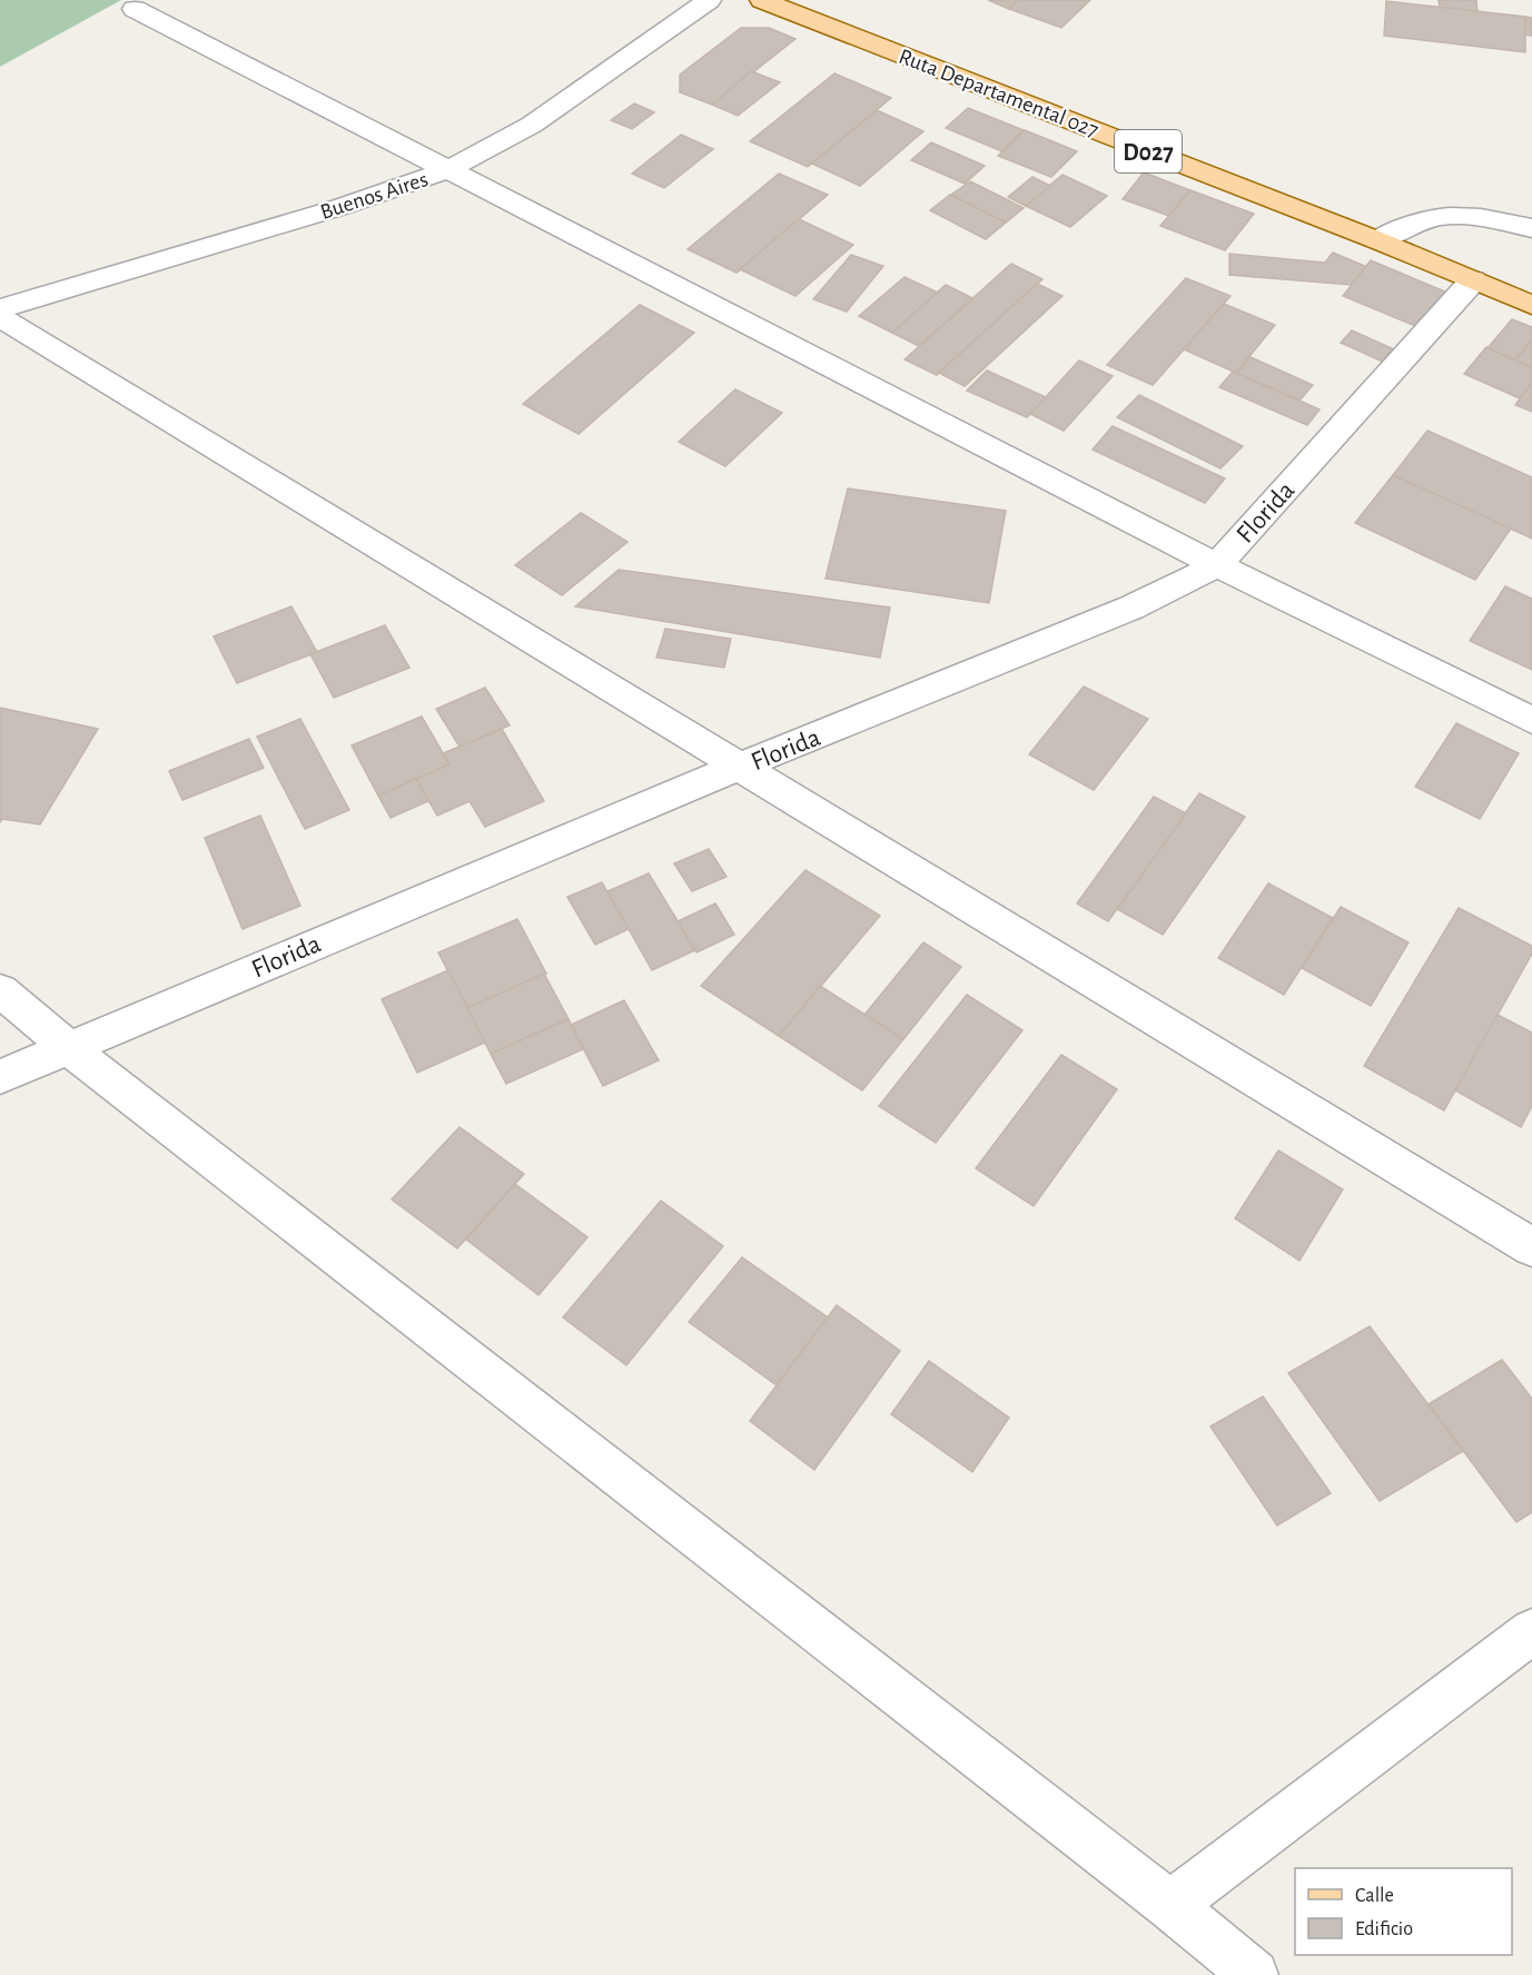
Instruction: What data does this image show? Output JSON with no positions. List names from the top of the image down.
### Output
{
  "streets": {
    "main road": ["Ruta Departamental 027", "D027"],
    "street": ["Buenos Aires", "Florida"]
  },
  "crossings": [
    ["Ruta Departamental 027", "Florida"]
  ],
  "legend": ["Calle", "Edificio"]
}
